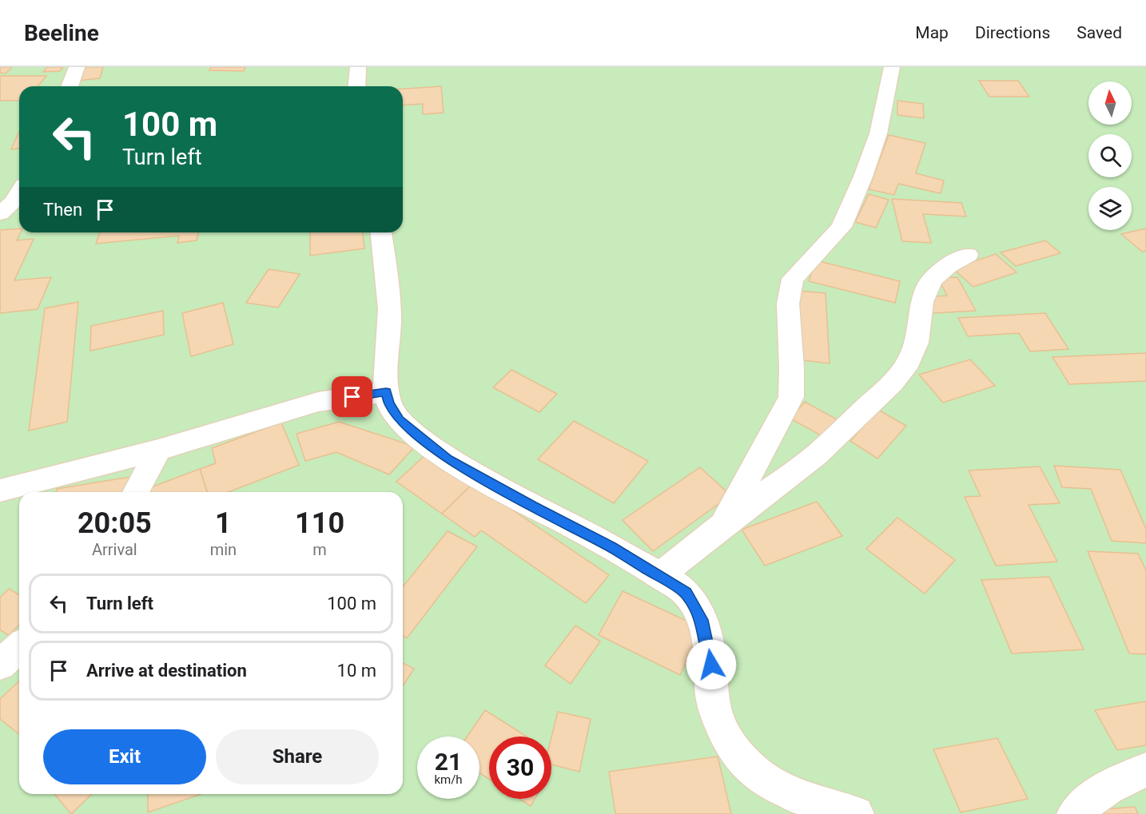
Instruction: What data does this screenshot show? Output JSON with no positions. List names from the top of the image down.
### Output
{
  "north": "top",
  "page": {
    "header": "Beeline",
    "nav": ["Map", "Directions", "Saved"],
    "turn": ["100 m", "Turn left"],
    "then": "Then",
    "eta": [
      "20:05",
      "Arrival",
      "1",
      "min",
      "110",
      "m"
    ],
    "list": [
      {
        "name": "Turn left",
        "value": "100 m"
      },
      {
        "name": "Arrive at destination",
        "value": "10 m"
      }
    ],
    "buttons": ["Exit", "Share"],
    "speed": "21 km/h",
    "limit": "30"
  }
}
